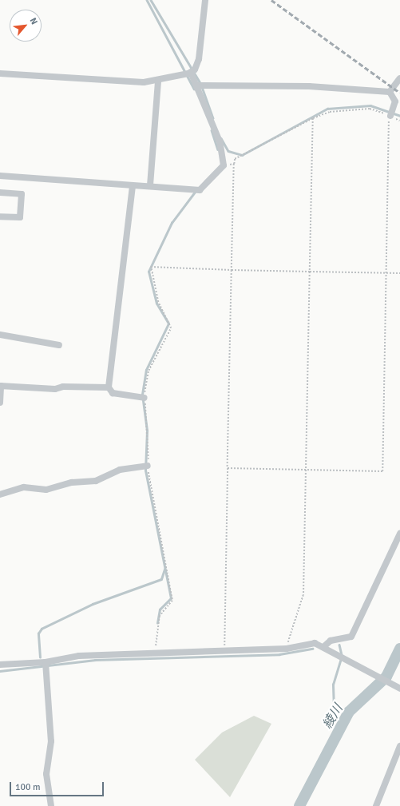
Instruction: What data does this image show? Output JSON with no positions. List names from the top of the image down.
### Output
{
  "water": ["綾川"],
  "scale_bar": "100 m",
  "north": "top right"
}
